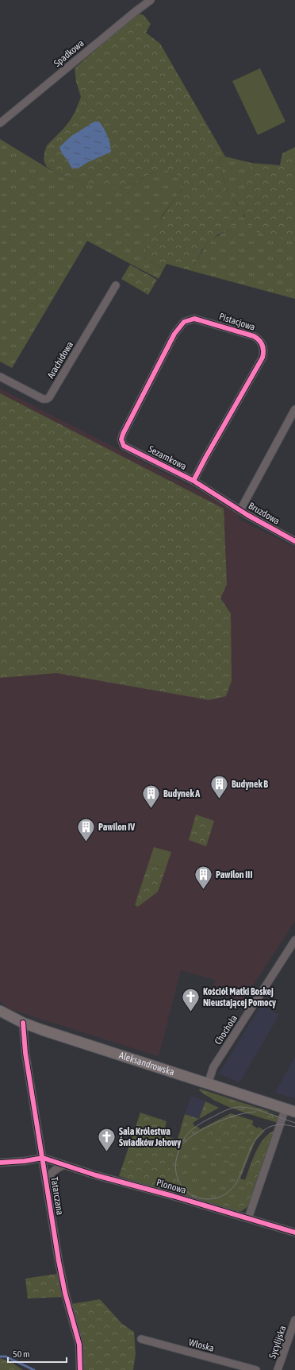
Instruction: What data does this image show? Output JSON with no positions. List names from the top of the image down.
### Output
{
  "streets": {
    "main road": ["Aleksandrowska"],
    "street": [
      "Spadkowa",
      "Pistacjowa",
      "Arachidowa",
      "Sezamkowa",
      "Bruzdowa",
      "Chochoła",
      "Plonowa",
      "Tatarczana",
      "Sycylijska",
      "Włoska"
    ]
  },
  "crossings": [
    ["Pistacjowa", "Sezamkowa"],
    ["Sezamkowa", "Bruzdowa"],
    ["Chochoła", "Aleksandrowska"],
    ["Aleksandrowska", "Tatarczana"],
    ["Plonowa", "Tatarczana"]
  ],
  "places": {
    "building": [
      "Budynek B",
      "Budynek A",
      "Pawilon IV",
      "Pawilon III"
    ],
    "church": ["Kościół Matki Boskej Nieustającej Pomocy", "Sala Królestwa Świadków Jehowy"]
  },
  "scale_bar": "50 m"
}
